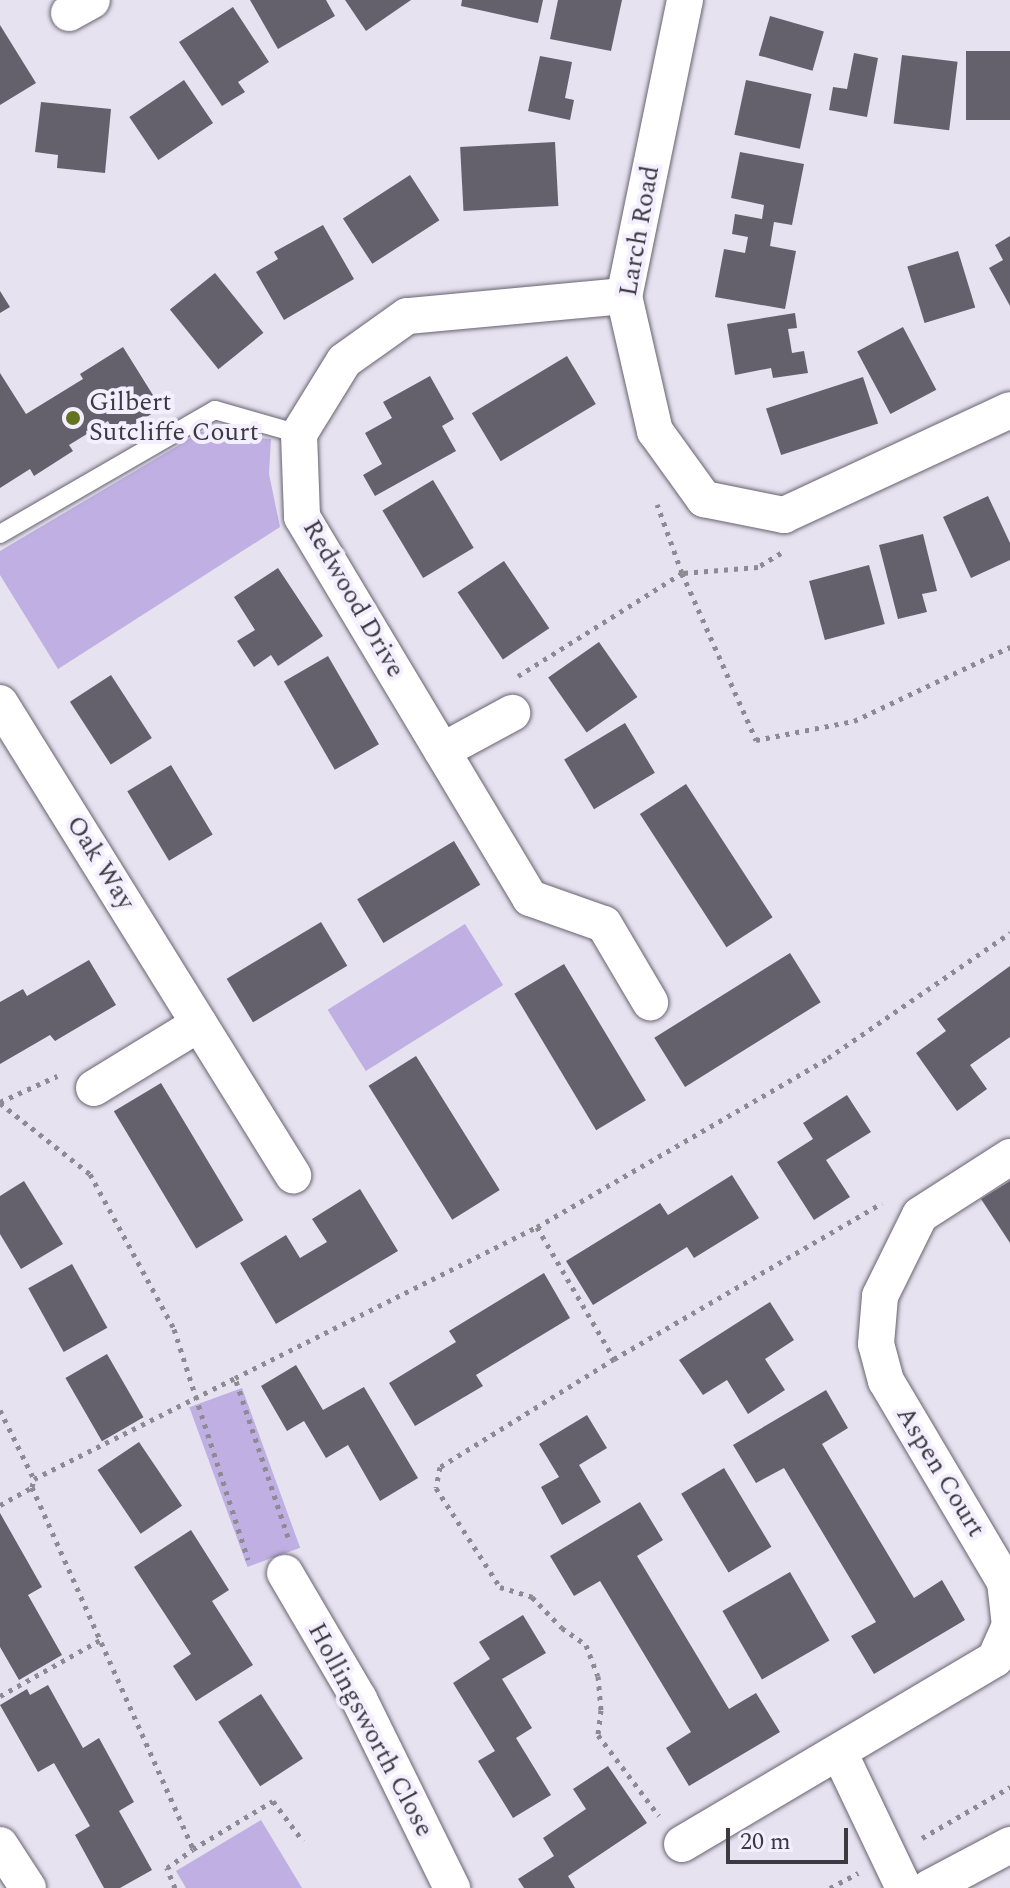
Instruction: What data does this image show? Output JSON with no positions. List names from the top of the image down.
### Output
{
  "streets": {
    "street": [
      "Larch Road",
      "Redwood Drive",
      "Oak Way",
      "Aspen Court",
      "Hollingsworth Close"
    ]
  },
  "places": ["Gilbert Sutcliffe Court"],
  "scale_bar": "20 m"
}
